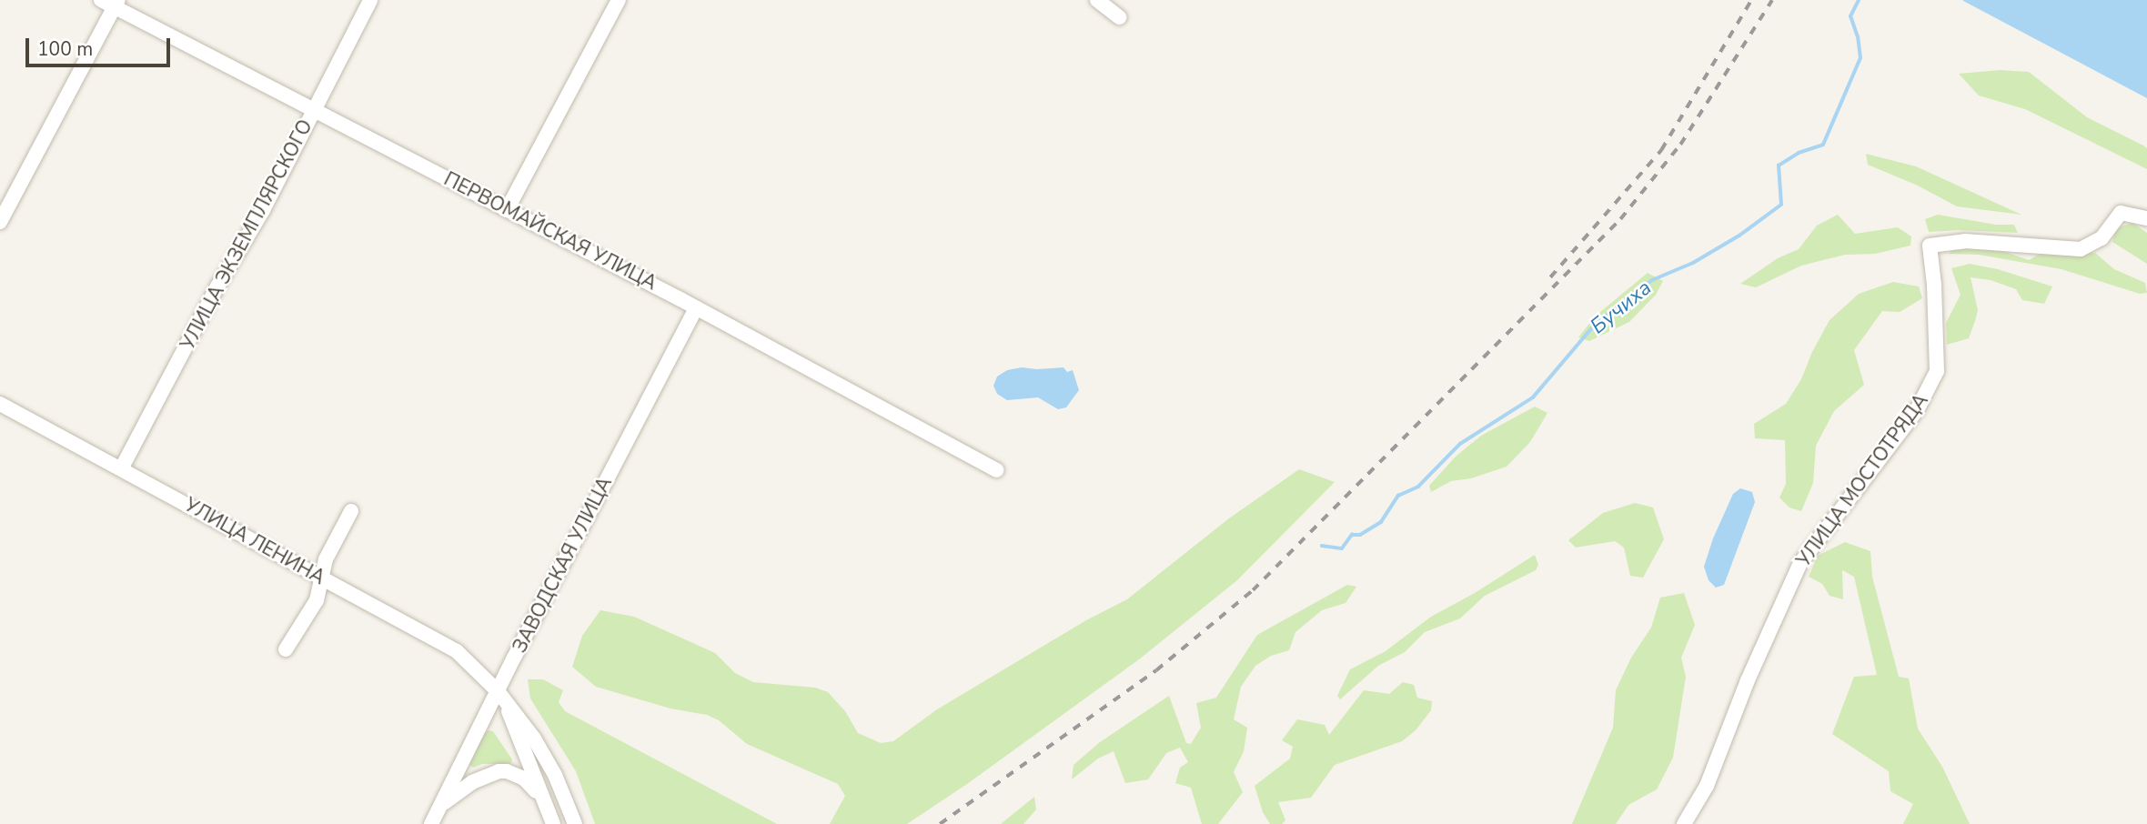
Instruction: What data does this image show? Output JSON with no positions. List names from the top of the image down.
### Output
{
  "streets": {
    "street": [
      "ПЕРВОМАЙСКАЯ УЛИЦА",
      "УЛИЦА ЭКЗЕМПЛЯРСКОГО",
      "УЛИЦА МОСТОТРЯДА",
      "УЛИЦА ЛЕНИНА",
      "ЗАВОДСКАЯ УЛИЦА"
    ]
  },
  "crossings": [
    ["ПЕРВОМАЙСКАЯ УЛИЦА", "УЛИЦА ЭКЗЕМПЛЯРСКОГО"],
    ["ПЕРВОМАЙСКАЯ УЛИЦА", "ЗАВОДСКАЯ УЛИЦА"],
    ["УЛИЦА ЭКЗЕМПЛЯРСКОГО", "УЛИЦА ЛЕНИНА"],
    ["УЛИЦА ЛЕНИНА", "ЗАВОДСКАЯ УЛИЦА"]
  ],
  "water": ["Бучиха"],
  "scale_bar": "100 m"
}
